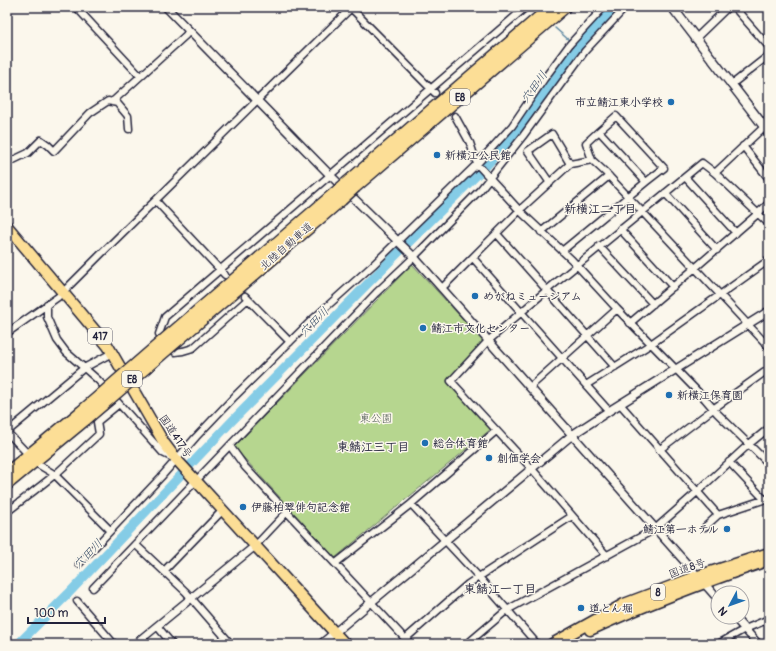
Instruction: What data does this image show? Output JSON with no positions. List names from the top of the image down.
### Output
{
  "streets": {
    "highway": [
      "E8",
      "北陸自動車道",
      "417",
      "国道417号",
      "国道8号",
      "8"
    ]
  },
  "districts": ["新横江二丁目", "東鯖江三丁目", "東鯖江一丁目"],
  "water": ["穴田川"],
  "parks": ["東公園"],
  "places": [
    "市立鯖江東小学校",
    "新横江公民館",
    "めがねミュージアム",
    "鯖江市文化センター",
    "新横江保育園",
    "総合体育館",
    "創価学会",
    "伊藤柏翠俳句記念館",
    "鯖江第一ホテル",
    "道とん堀"
  ],
  "scale_bar": "100 m",
  "north": "bottom left"
}
